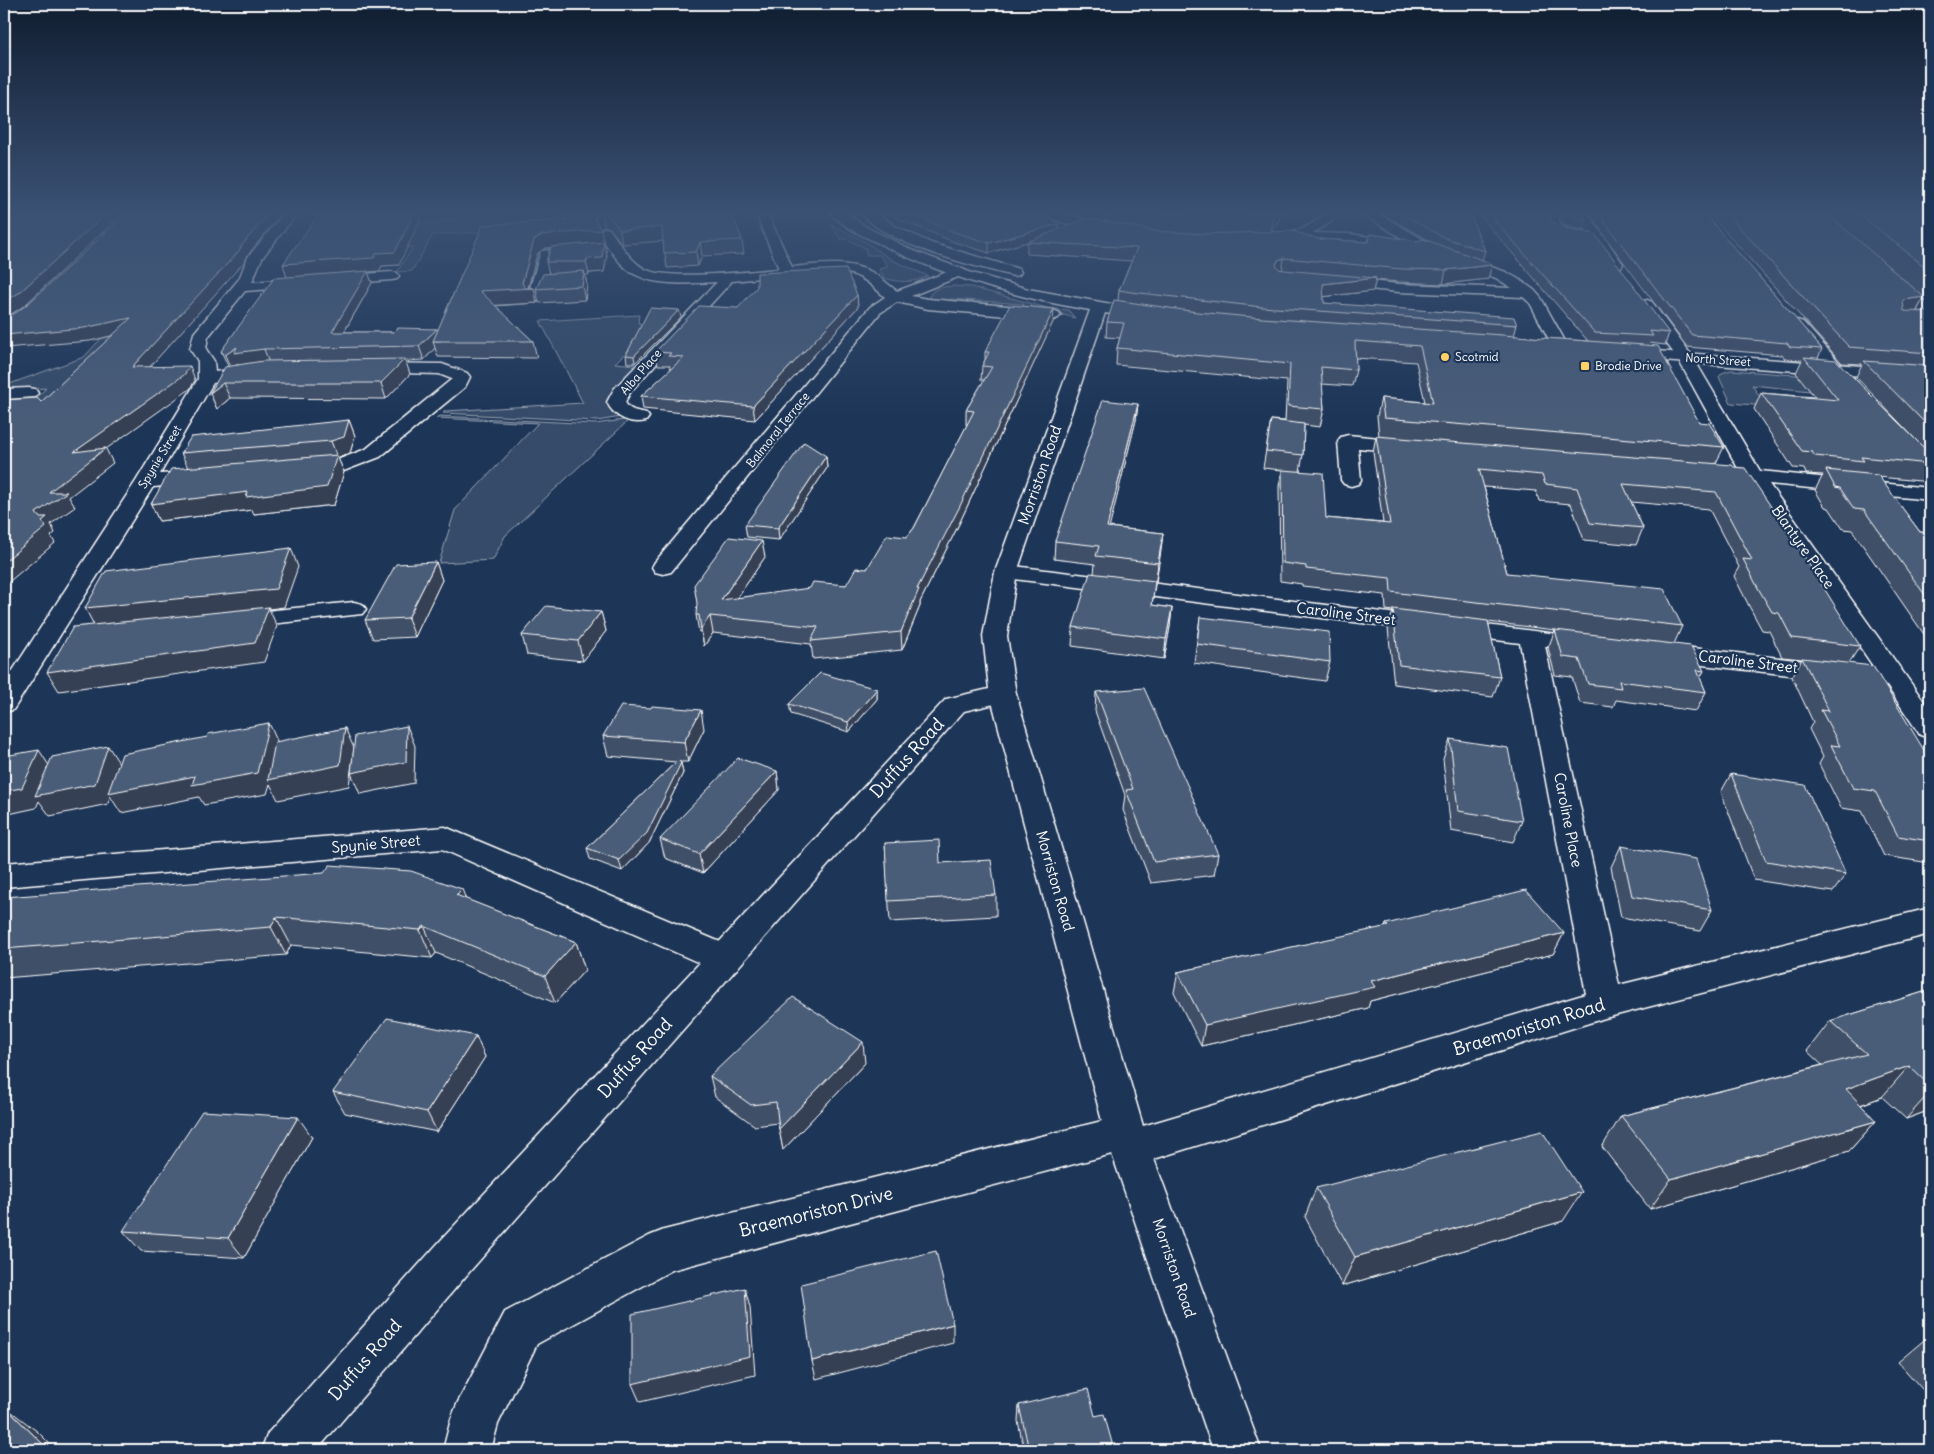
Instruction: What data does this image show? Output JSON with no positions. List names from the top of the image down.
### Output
{
  "streets": {
    "street": [
      "North Street",
      "Alba Place",
      "Balmoral Terrace",
      "Spynie Street",
      "Morriston Road",
      "Blantyre Place",
      "Caroline Street",
      "Duffus Road",
      "Caroline Place",
      "Braemoriston Road",
      "Braemoriston Drive"
    ]
  },
  "crossings": [
    ["North Street", "Blantyre Place"],
    ["Spynie Street", "Duffus Road"],
    ["Morriston Road", "Caroline Street"],
    ["Morriston Road", "Duffus Road"],
    ["Morriston Road", "Braemoriston Road"],
    ["Morriston Road", "Braemoriston Drive"],
    ["Blantyre Place", "Caroline Street"],
    ["Caroline Street", "Caroline Place"],
    ["Caroline Place", "Braemoriston Road"],
    ["Braemoriston Road", "Braemoriston Drive"]
  ],
  "places": {
    "other": ["Scotmid"],
    "transit": ["Brodie Drive"]
  }
}
